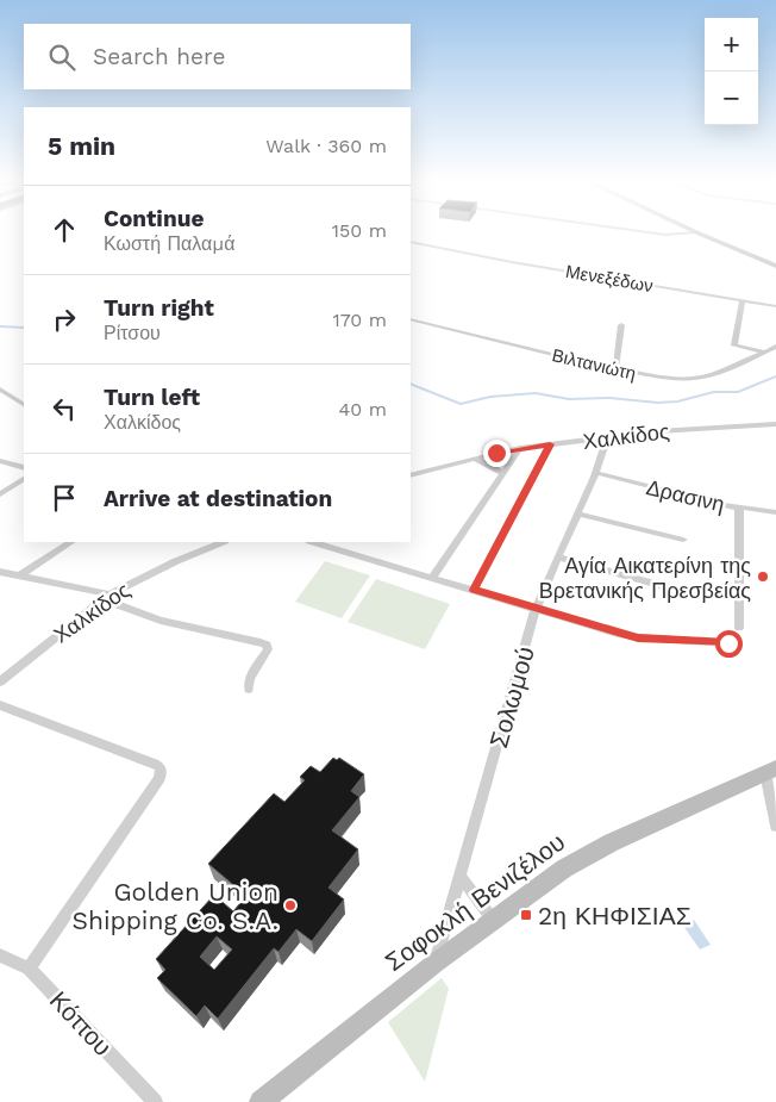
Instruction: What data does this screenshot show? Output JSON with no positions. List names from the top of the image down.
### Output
{
  "streets": {
    "main road": ["Σοφοκλή Βενιζέλου"],
    "street": [
      "Μενεξέδων",
      "Βιλτανιώτη",
      "Χαλκίδος",
      "Δρασινη",
      "Σολωμού",
      "Κόττου"
    ]
  },
  "crossings": [
    ["Χαλκίδος", "Σολωμού"],
    ["Δρασινη", "Σολωμού"],
    ["Σολωμού", "Σοφοκλή Βενιζέλου"]
  ],
  "places": {
    "other": ["Αγία Αικατερίνη της Βρετανικής Πρεσβείας", "Golden Union Shipping Co. S.A."],
    "transit": ["2η ΚΗΦΙΣΙΑΣ"]
  },
  "page": {
    "map_buttons": ["+", "−"],
    "search": "Search here",
    "heading": ["5 min", "Walk · 360 m"],
    "list": [
      ["Continue", "Κωστή Παλαμά", "150 m"],
      ["Turn right", "Ρίτσου", "170 m"],
      ["Turn left", "Χαλκίδος", "40 m"],
      "Arrive at destination"
    ]
  }
}
